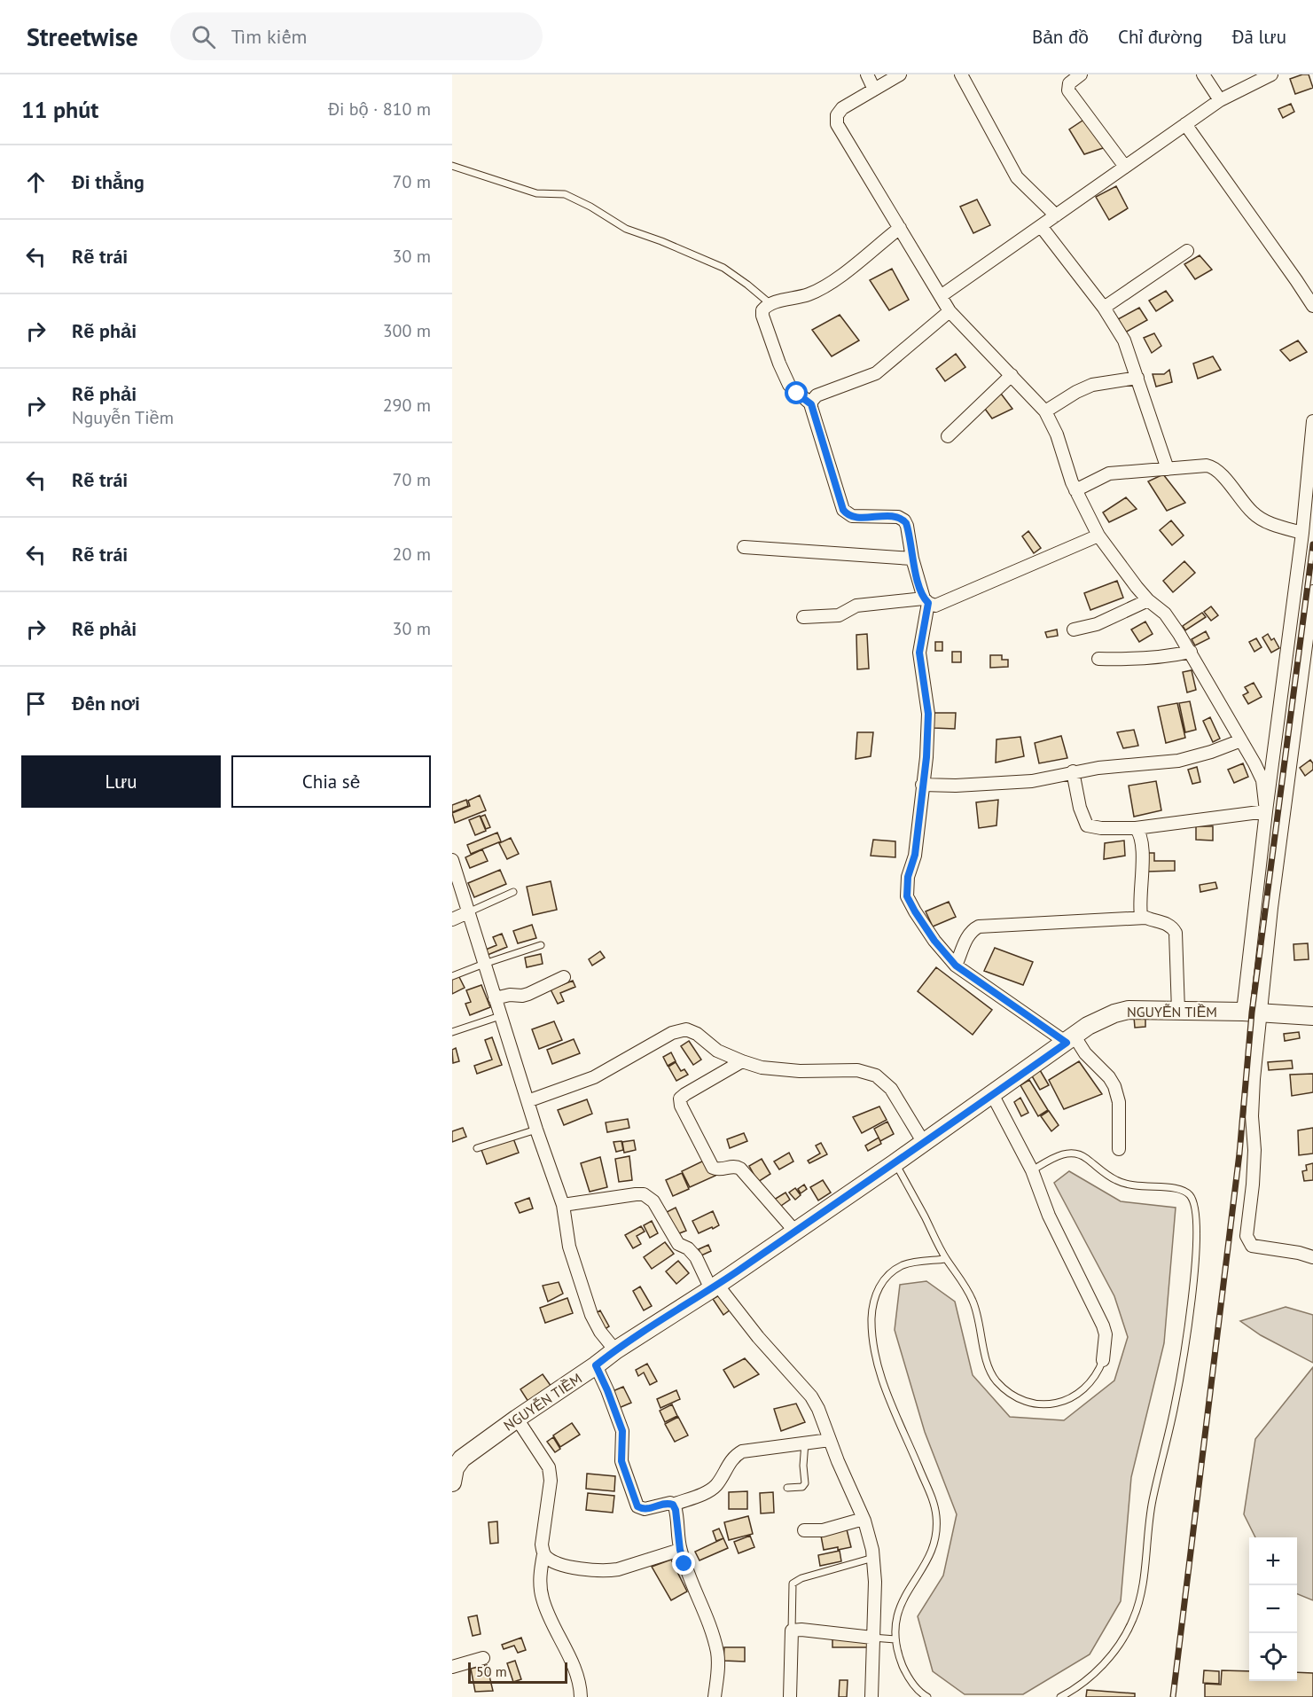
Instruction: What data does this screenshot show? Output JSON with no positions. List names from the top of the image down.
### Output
{
  "streets": {
    "street": ["NGUYỄN TIỀM"]
  },
  "scale_bar": "50 m",
  "page": {
    "header": "Streetwise",
    "search": "Tìm kiếm",
    "nav": ["Bản đồ", "Chỉ đường", "Đã lưu"],
    "heading": ["11 phút", "Đi bộ · 810 m"],
    "list": [
      ["Đi thẳng", "70 m"],
      ["Rẽ trái", "30 m"],
      ["Rẽ phải", "300 m"],
      ["Rẽ phải", "Nguyễn Tiềm", "290 m"],
      ["Rẽ trái", "70 m"],
      ["Rẽ trái", "20 m"],
      ["Rẽ phải", "30 m"],
      "Đến nơi"
    ],
    "buttons": ["Lưu", "Chia sẻ"],
    "map_buttons": ["+", "−"],
    "scale": "50 m"
  }
}
